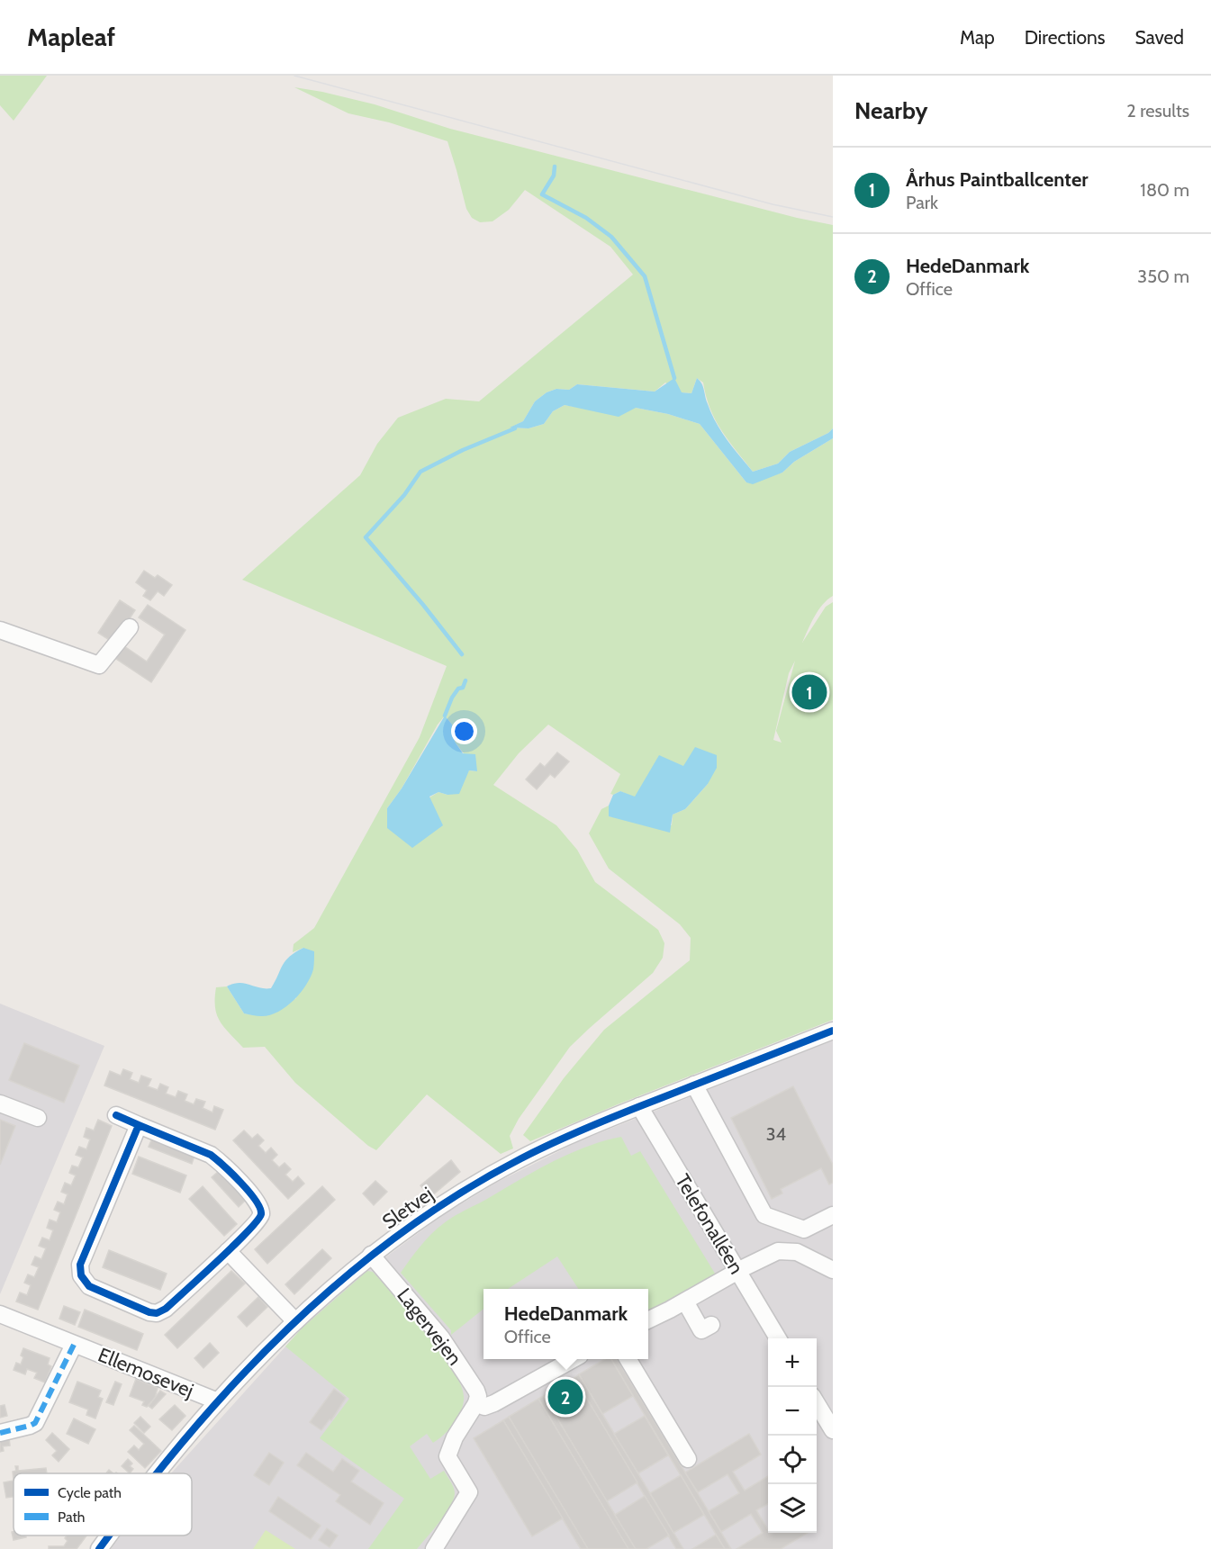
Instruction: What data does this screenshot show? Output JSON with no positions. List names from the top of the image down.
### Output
{
  "streets": {
    "street": [
      "Sletvej",
      "Telefonalléen",
      "Lagervejen",
      "Ellemosevej"
    ]
  },
  "crossings": [
    ["Sletvej", "Telefonalléen"],
    ["Sletvej", "Lagervejen"],
    ["Sletvej", "Ellemosevej"]
  ],
  "house_numbers": ["34"],
  "legend": ["Cycle path", "Path"],
  "page": {
    "header": "Mapleaf",
    "nav": ["Map", "Directions", "Saved"],
    "heading": ["Nearby", "2 results"],
    "list": [
      {
        "mark": "1",
        "name": "Århus Paintballcenter",
        "note": "Park",
        "value": "180 m"
      },
      {
        "mark": "2",
        "name": "HedeDanmark",
        "note": "Office",
        "value": "350 m"
      }
    ],
    "pins": ["1", "2"],
    "popup": ["HedeDanmark", "Office"],
    "map_buttons": ["+", "−"]
  }
}
